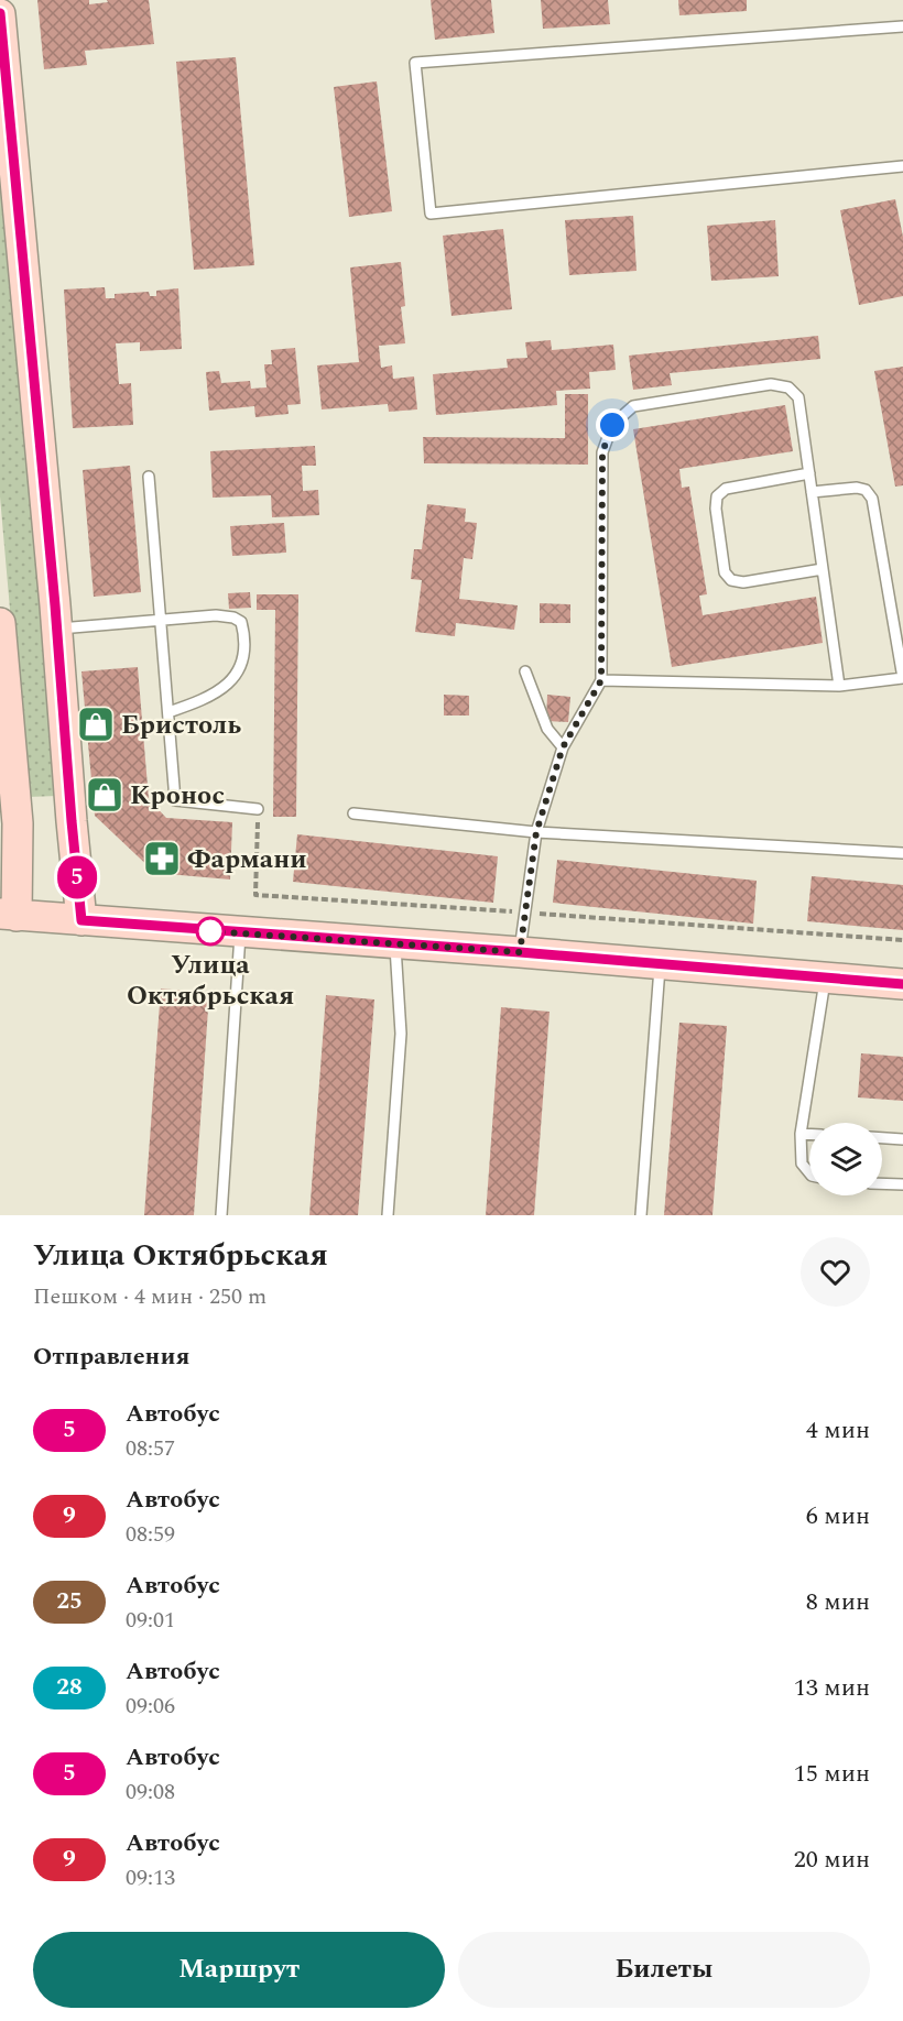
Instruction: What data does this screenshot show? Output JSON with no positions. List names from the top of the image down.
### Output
{
  "places": {
    "shop": ["Бристоль", "Кронос"],
    "pharmacy": ["Фармани"],
    "other": ["Улица Октябрьская"]
  },
  "lines": ["bus line 5"],
  "page": {
    "on_map": "5",
    "heading": [
      ["Улица Октябрьская", "Пешком · 4 мин · 250 m"],
      "Отправления"
    ],
    "list": [
      {
        "mark": "5",
        "name": "Автобус",
        "note": "08:57",
        "value": "4 мин"
      },
      {
        "mark": "9",
        "name": "Автобус",
        "note": "08:59",
        "value": "6 мин"
      },
      {
        "mark": "25",
        "name": "Автобус",
        "note": "09:01",
        "value": "8 мин"
      },
      {
        "mark": "28",
        "name": "Автобус",
        "note": "09:06",
        "value": "13 мин"
      },
      {
        "mark": "5",
        "name": "Автобус",
        "note": "09:08",
        "value": "15 мин"
      },
      {
        "mark": "9",
        "name": "Автобус",
        "note": "09:13",
        "value": "20 мин"
      }
    ],
    "buttons": ["Маршрут", "Билеты"]
  }
}
